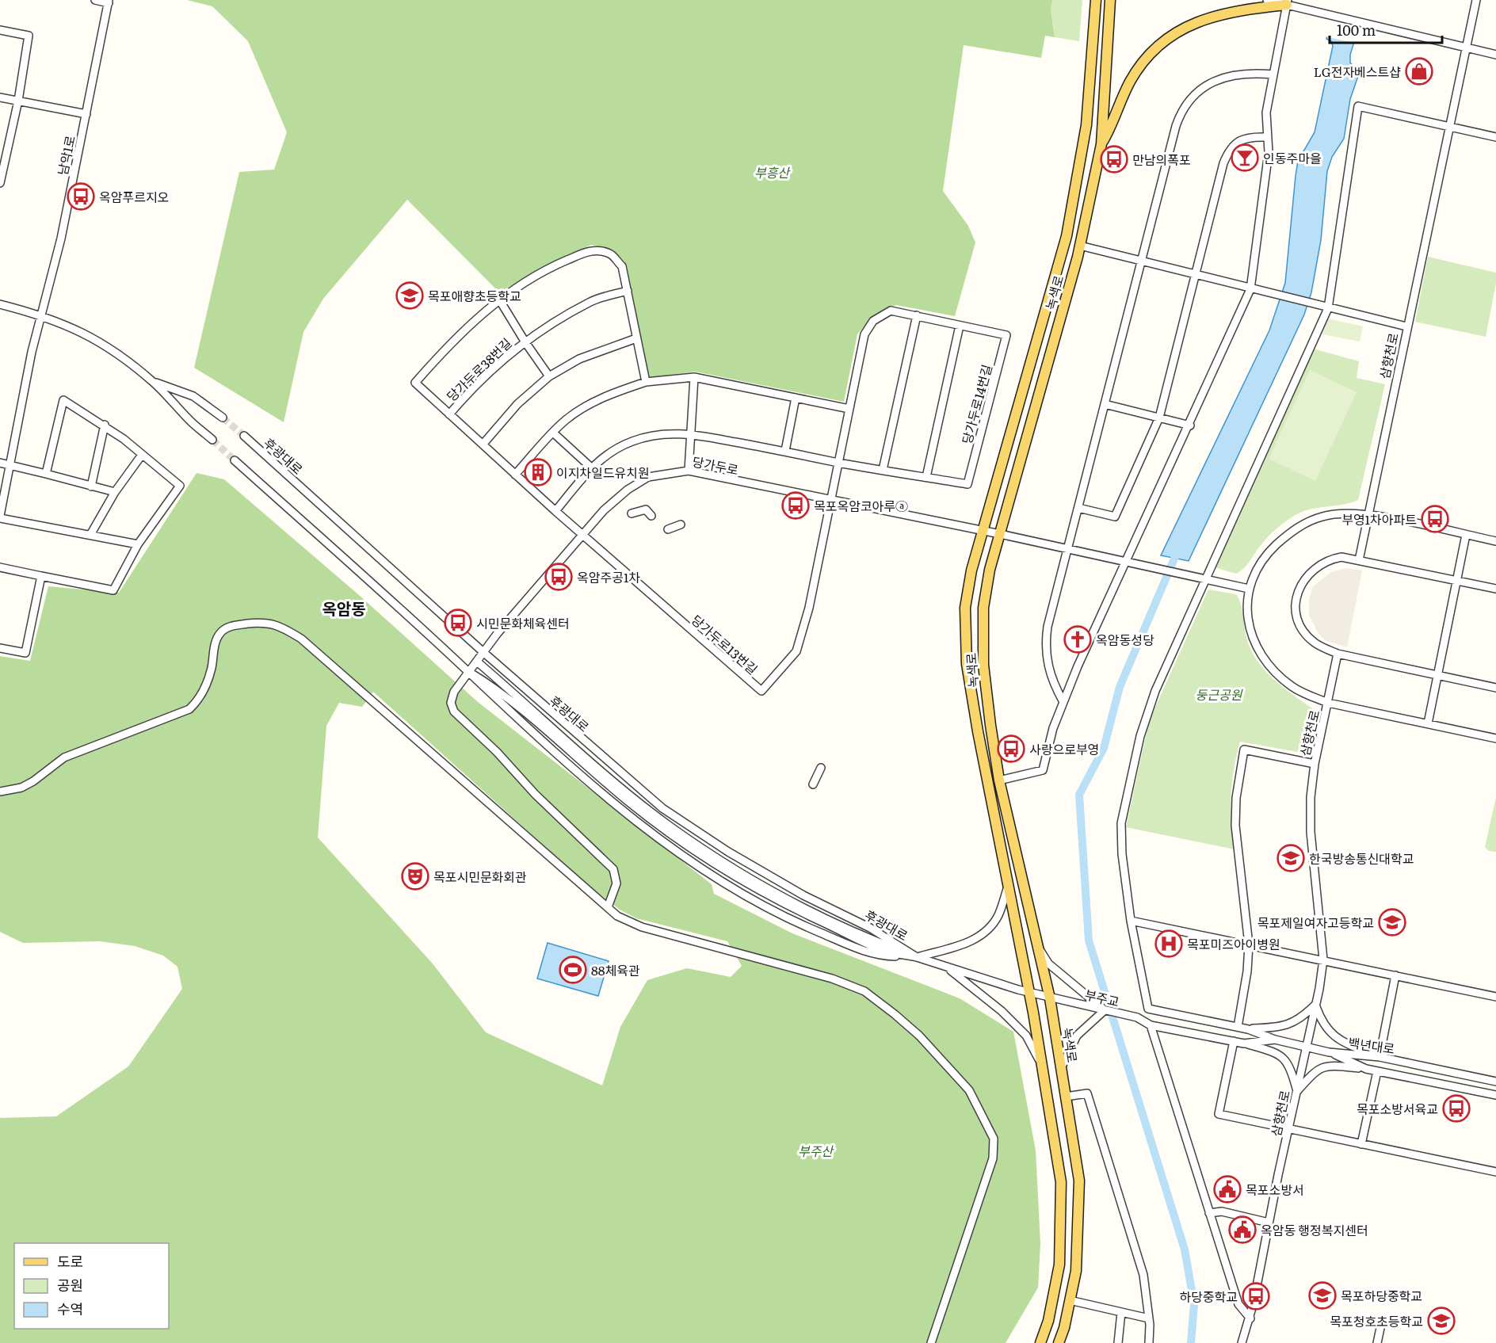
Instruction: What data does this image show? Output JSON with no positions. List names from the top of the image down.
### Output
{
  "streets": {
    "main road": ["녹색로"],
    "street": [
      "남악1로",
      "삼향천로",
      "당가두로38번길",
      "당가두로14번길",
      "후광대로",
      "당가두로",
      "당가두로13번길",
      "부주교",
      "백년대로"
    ]
  },
  "crossings": [
    ["녹색로", "후광대로"],
    ["녹색로", "당가두로"],
    ["삼향천로", "당가두로"],
    ["당가두로38번길", "당가두로"],
    ["당가두로38번길", "당가두로13번길"],
    ["후광대로", "당가두로"],
    ["후광대로", "부주교"],
    ["당가두로", "당가두로13번길"]
  ],
  "districts": ["옥암동"],
  "parks": ["부흥산", "둥근공원", "부주산"],
  "places": {
    "shop": ["LG전자베스트샵"],
    "bar": ["인동주마을"],
    "bus stop": [
      "만남의폭포",
      "옥암푸르지오",
      "목포옥암코아루ⓐ",
      "부영1차아파트",
      "옥암주공1차",
      "시민문화체육센터",
      "사랑으로부영",
      "목포소방서육교",
      "하당중학교"
    ],
    "school or university": [
      "목포애향초등학교",
      "한국방송통신대학교",
      "목포제일여자고등학교",
      "목포하당중학교",
      "목포청호초등학교"
    ],
    "building": ["이지차일드유치원"],
    "church": ["옥암동성당"],
    "theatre": ["목포시민문화회관"],
    "hospital": ["목포미즈아이병원"],
    "sports": ["88체육관"],
    "public building": ["목포소방서", "옥암동 행정복지센터"]
  },
  "legend": ["도로", "공원", "수역"],
  "scale_bar": "100 m"
}
